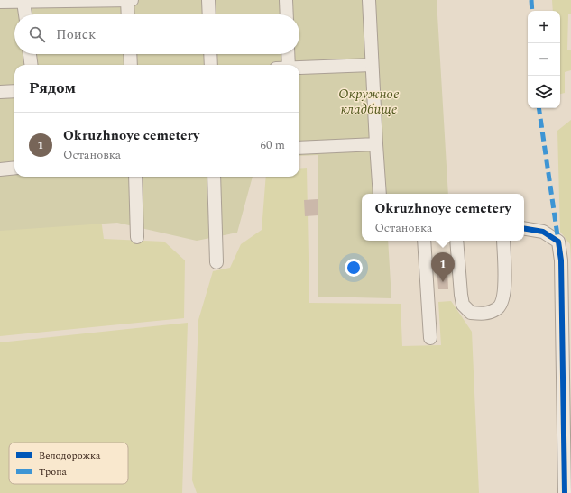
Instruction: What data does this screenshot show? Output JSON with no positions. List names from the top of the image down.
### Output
{
  "parks": ["Окружное кладбище"],
  "legend": ["Велодорожка", "Тропа"],
  "page": {
    "map_buttons": ["+", "−"],
    "search": "Поиск",
    "heading": "Рядом",
    "list": [
      {
        "mark": "1",
        "name": "Okruzhnoye cemetery",
        "note": "Остановка",
        "value": "60 m"
      }
    ],
    "popup": ["Okruzhnoye cemetery", "Остановка"],
    "pins": "1"
  }
}
